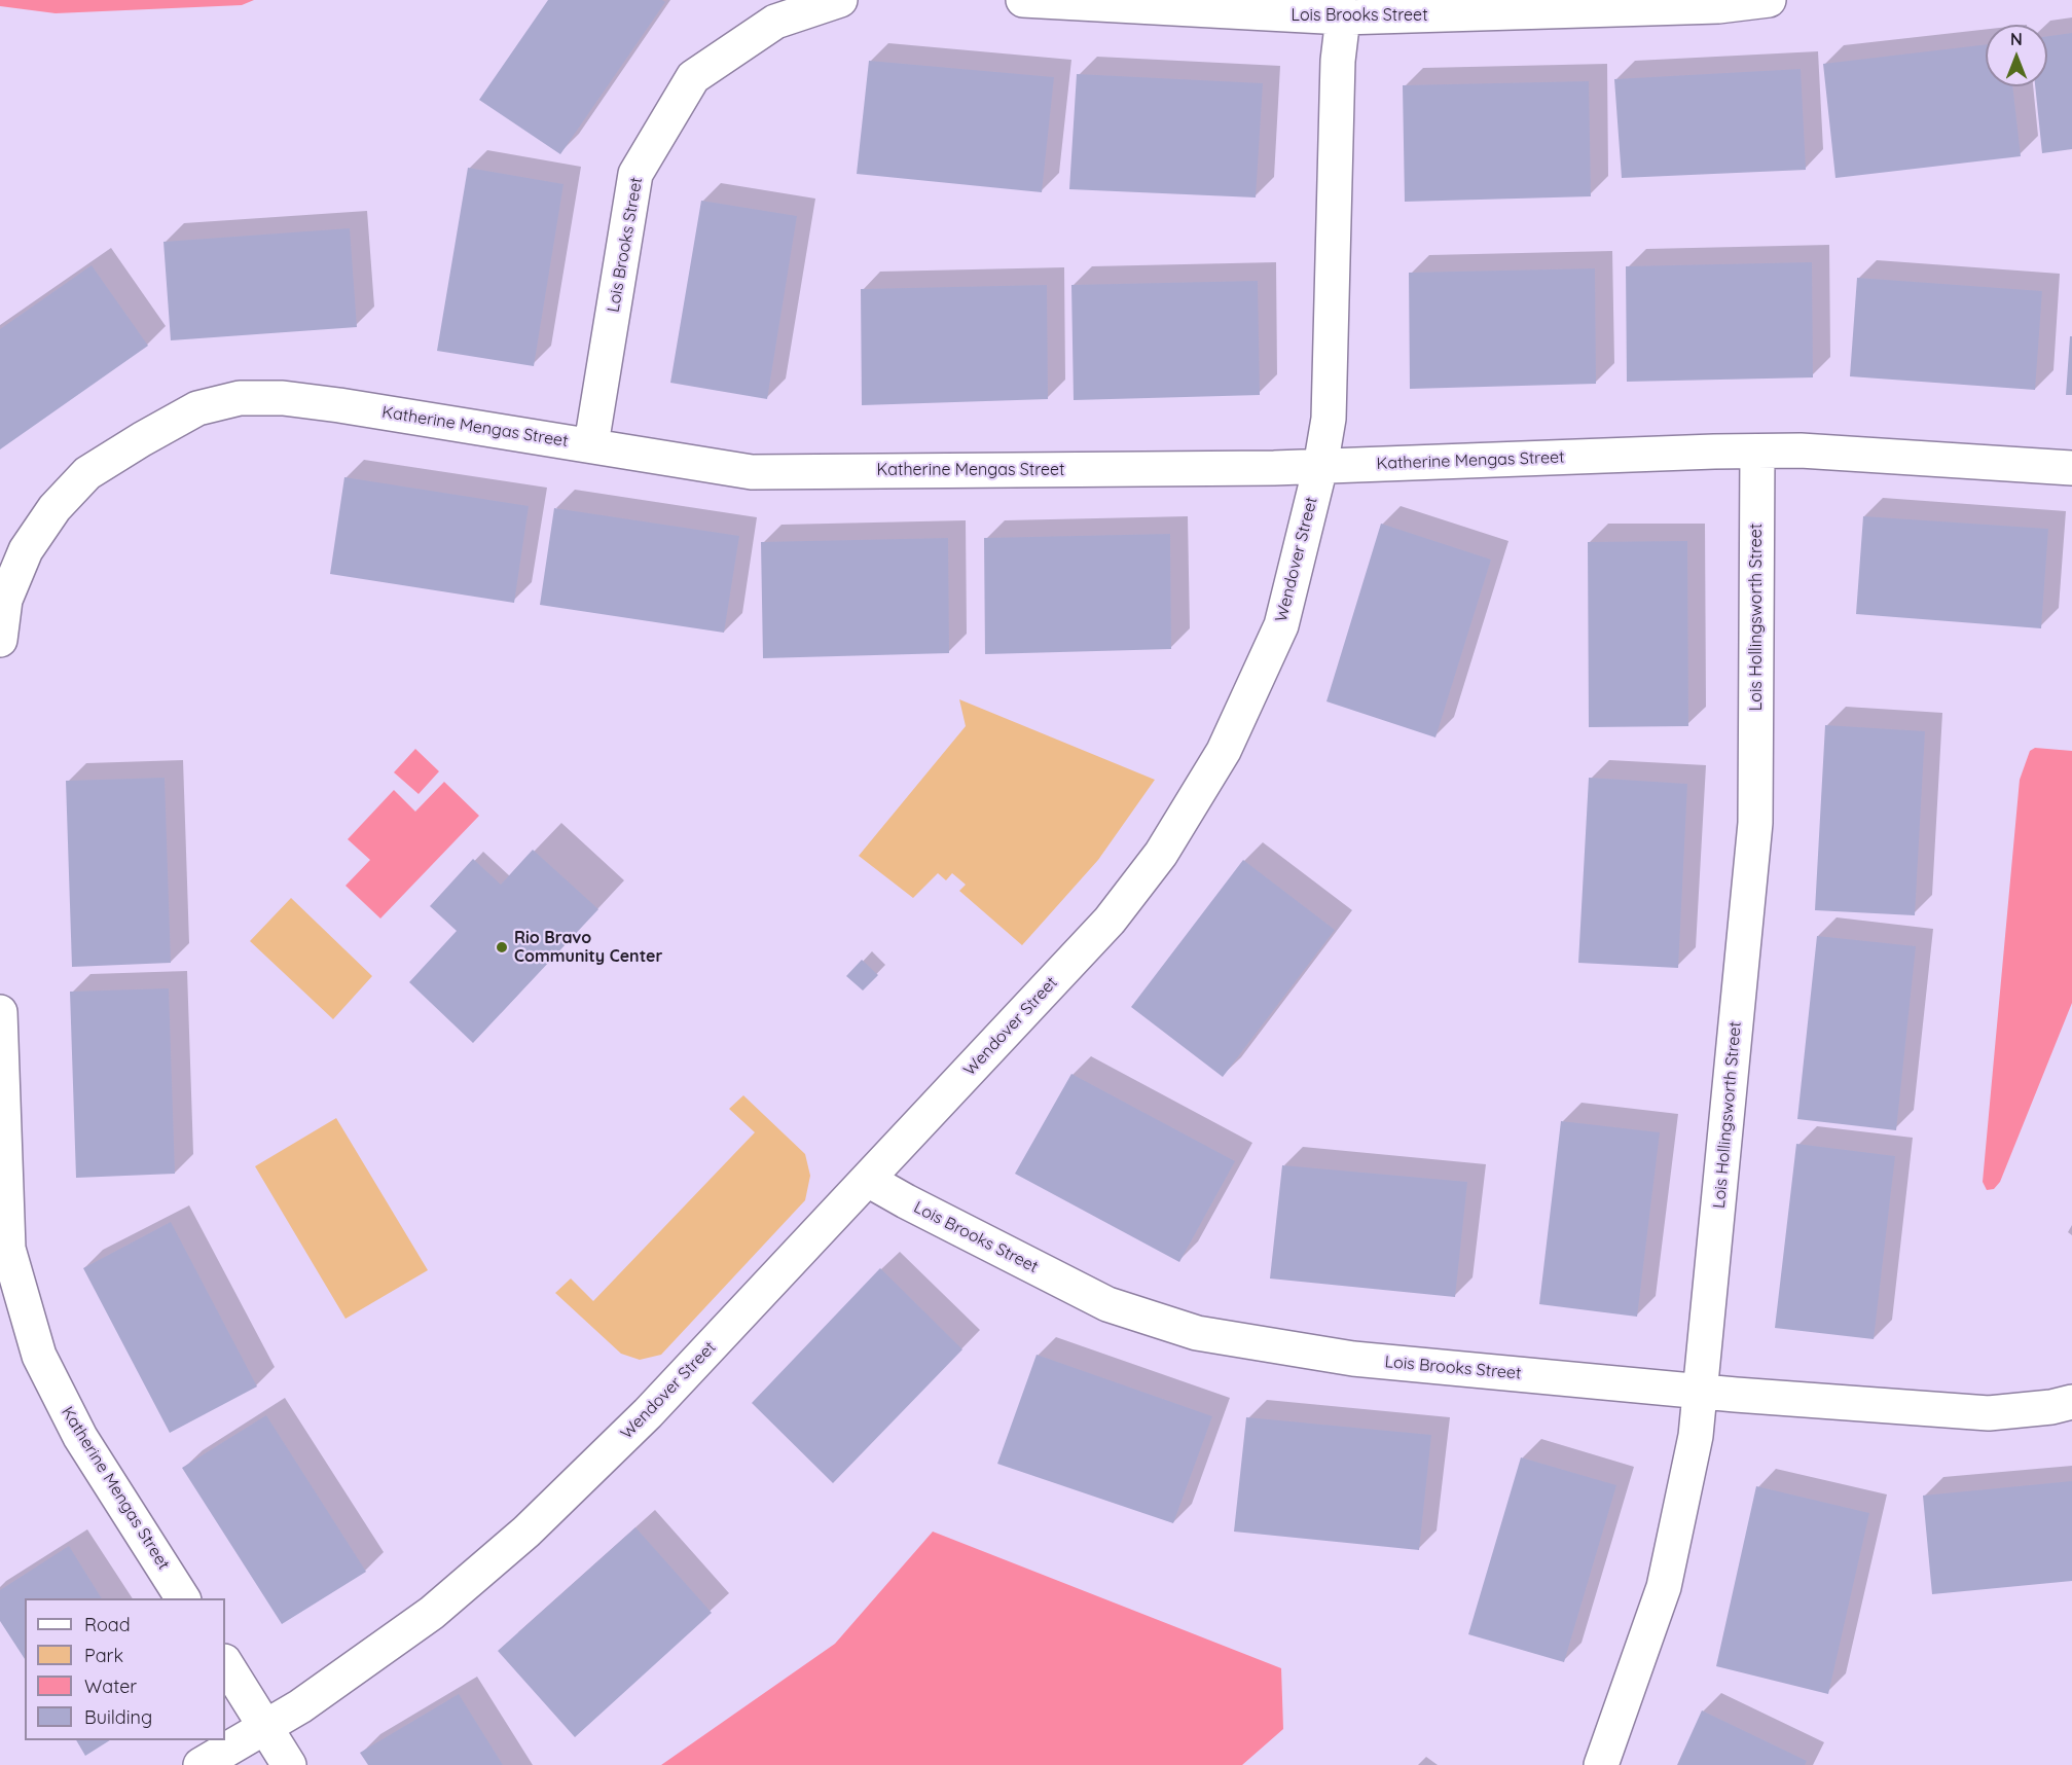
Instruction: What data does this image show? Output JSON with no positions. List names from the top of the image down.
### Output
{
  "streets": {
    "street": [
      "Lois Brooks Street",
      "Katherine Mengas Street",
      "Wendover Street",
      "Lois Hollingsworth Street"
    ]
  },
  "crossings": [
    ["Lois Brooks Street", "Katherine Mengas Street"],
    ["Lois Brooks Street", "Wendover Street"],
    ["Lois Brooks Street", "Lois Hollingsworth Street"],
    ["Katherine Mengas Street", "Wendover Street"],
    ["Katherine Mengas Street", "Lois Hollingsworth Street"]
  ],
  "places": ["Rio Bravo Community Center"],
  "legend": [
    "Road",
    "Park",
    "Water",
    "Building"
  ],
  "north": "top"
}
